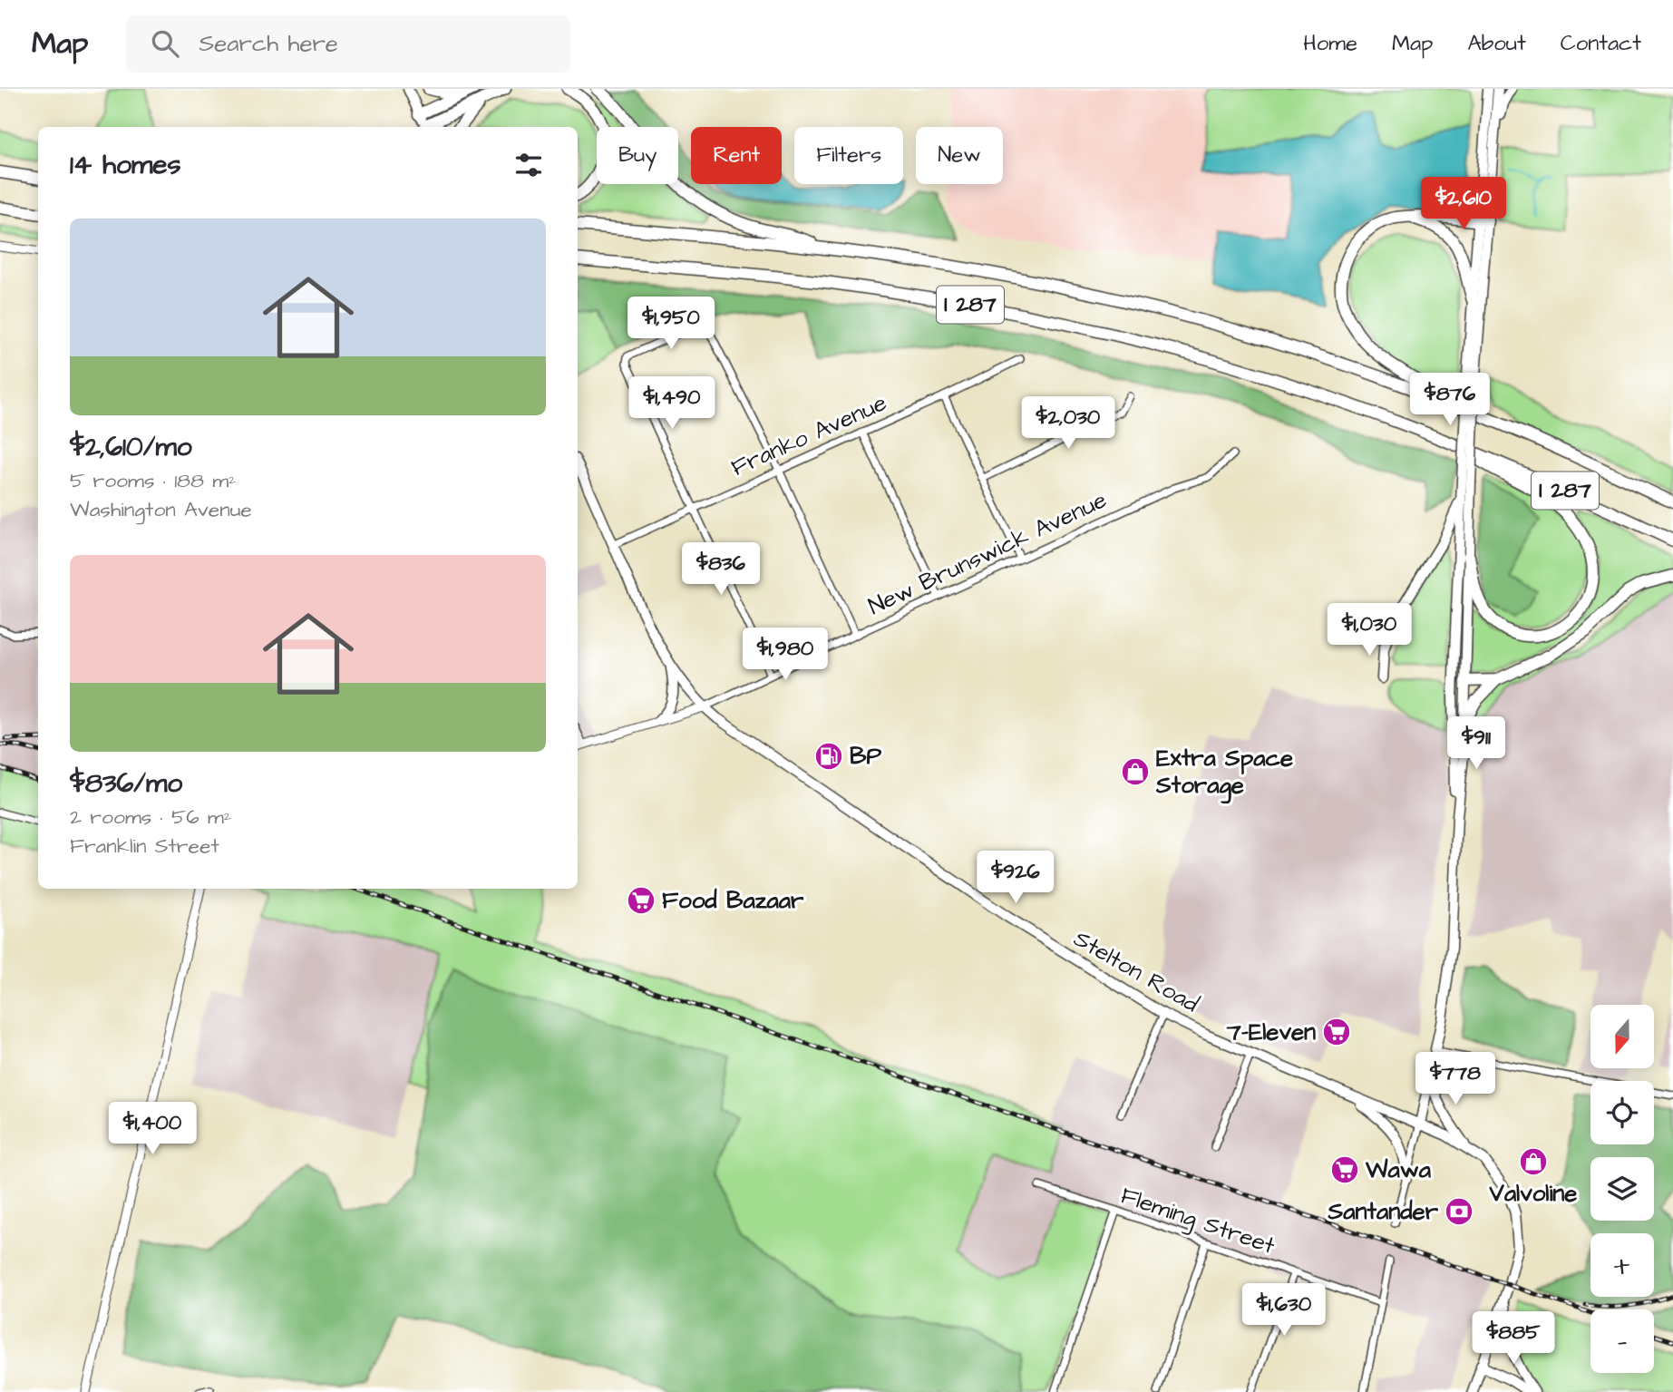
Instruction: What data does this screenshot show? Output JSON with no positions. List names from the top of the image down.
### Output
{
  "streets": {
    "highway": ["I 287"],
    "main road": ["Stelton Road"],
    "street": ["Franko Avenue", "New Brunswick Avenue", "Fleming Street"]
  },
  "crossings": [
    ["Franko Avenue", "Stelton Road"],
    ["New Brunswick Avenue", "Stelton Road"]
  ],
  "places": {
    "fuel station": ["BP"],
    "shop": ["Extra Space Storage", "Valvoline"],
    "supermarket": ["Food Bazaar", "7-Eleven", "Wawa"],
    "bank": ["Santander"]
  },
  "north": "bottom",
  "page": {
    "header": "Map",
    "search": "Search here",
    "nav": [
      "Home",
      "Map",
      "About",
      "Contact"
    ],
    "chip": [
      "Buy",
      "Rent",
      "Filters",
      "New"
    ],
    "heading": "14 homes",
    "price": [
      "$2,610",
      "$1,950",
      "$876",
      "$1,490",
      "$2,030",
      "$836",
      "$1,030",
      "$1,980",
      "$911",
      "$926",
      "$778",
      "$1,400",
      "$1,630",
      "$885"
    ],
    "list": [
      {
        "name": "$2,610/mo",
        "note": "5 rooms · 188 m² · Washington Avenue"
      },
      {
        "name": "$836/mo",
        "note": "2 rooms · 56 m² · Franklin Street"
      }
    ],
    "map_buttons": ["+", "−"]
  }
}
